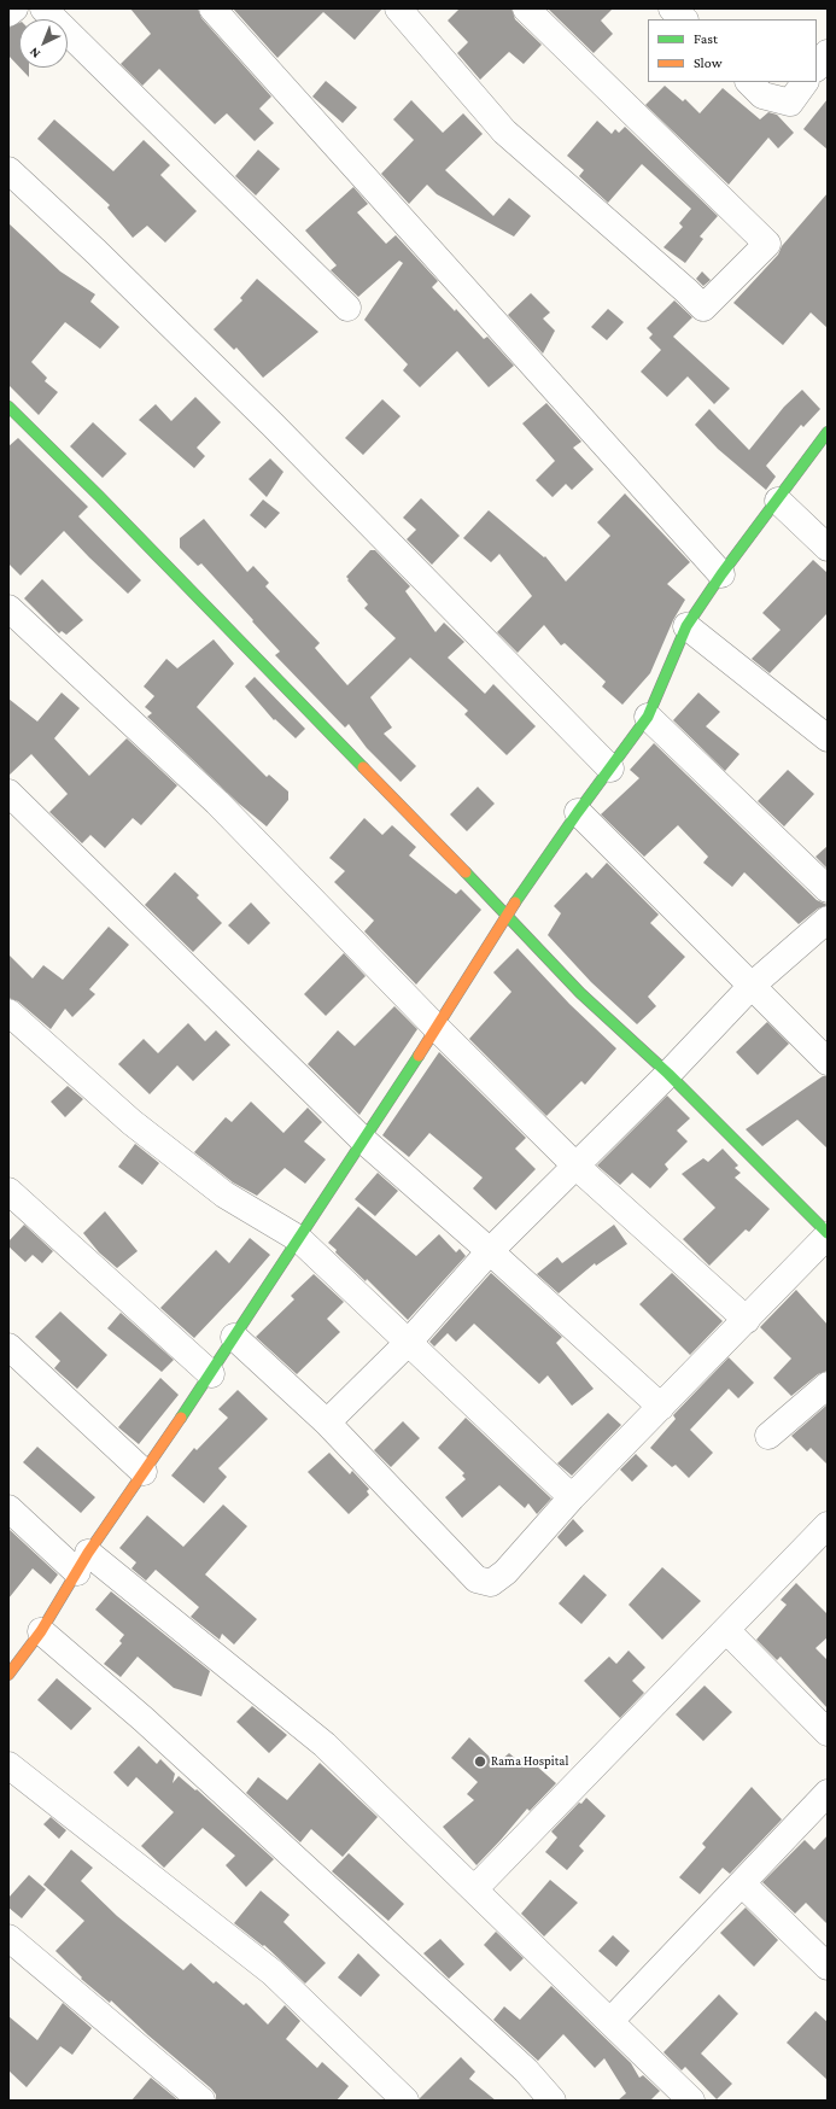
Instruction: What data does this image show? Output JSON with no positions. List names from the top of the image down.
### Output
{
  "places": ["Rama Hospital"],
  "legend": ["Fast", "Slow"],
  "north": "bottom left"
}
